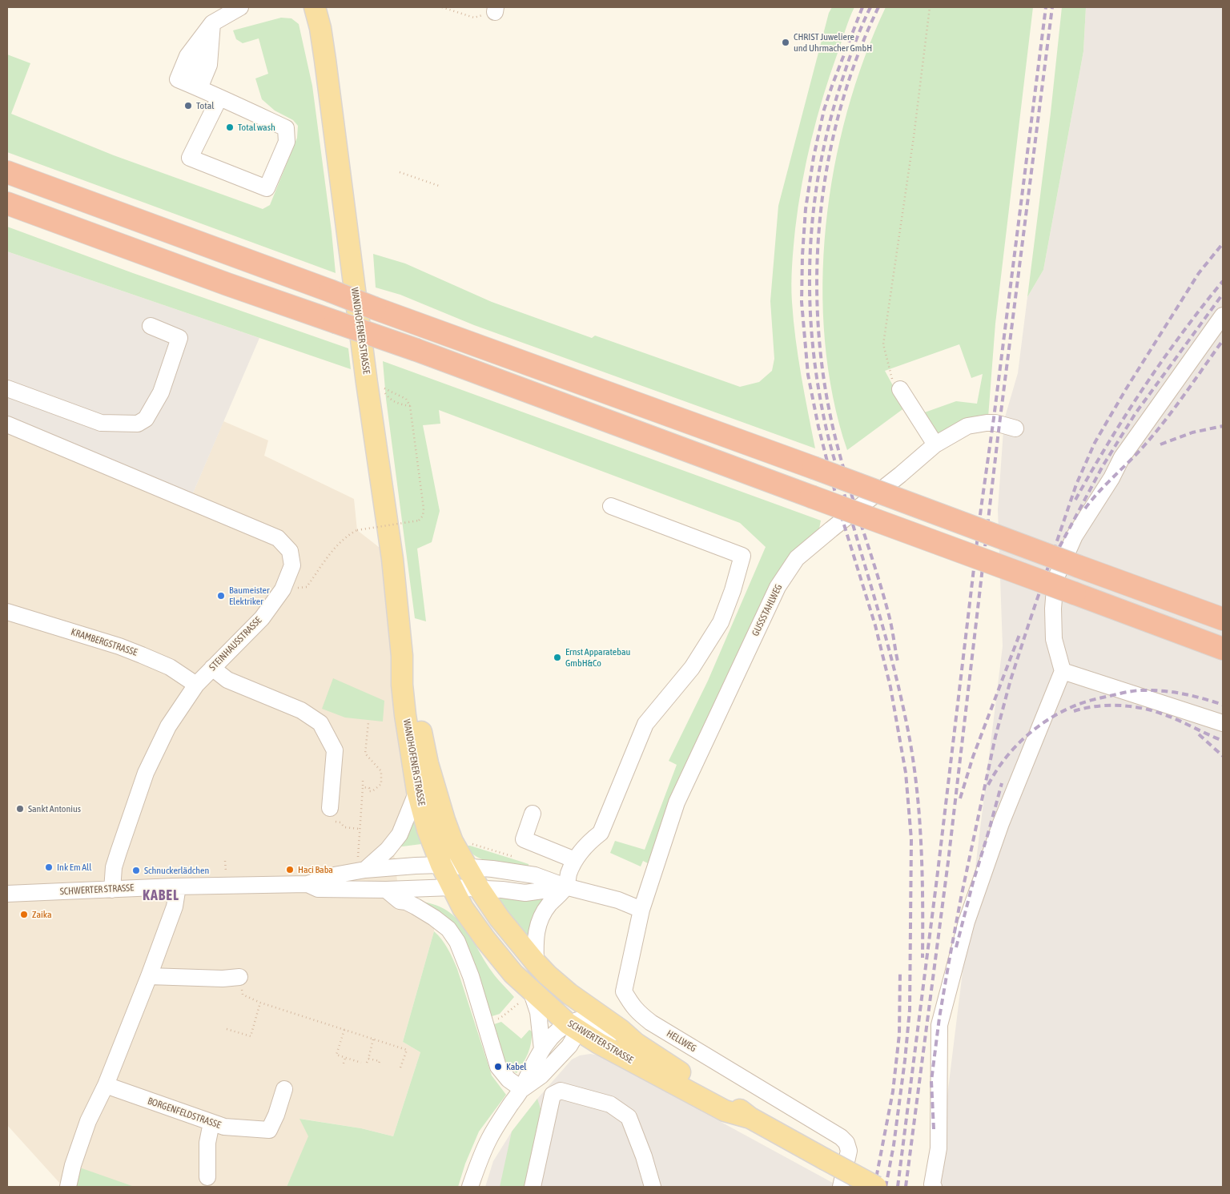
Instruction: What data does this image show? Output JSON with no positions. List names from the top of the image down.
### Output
{
  "streets": {
    "main road": ["WANDHOFENER STRASSE", "SCHWERTER STRASSE"],
    "street": [
      "GUSSSTAHLWEG",
      "KRAMBERGSTRASSE",
      "STEINHAUSSTRASSE",
      "HELLWEG",
      "BORGENFELDSTRASSE"
    ]
  },
  "crossings": [
    ["WANDHOFENER STRASSE", "SCHWERTER STRASSE"],
    ["GUSSSTAHLWEG", "HELLWEG"],
    ["KRAMBERGSTRASSE", "STEINHAUSSTRASSE"],
    ["STEINHAUSSTRASSE", "SCHWERTER STRASSE"]
  ],
  "districts": ["KABEL"],
  "places": [
    "CHRIST Juweliere und Uhrmacher GmbH",
    "Total",
    "Total wash",
    "Baumeister Elektriker",
    "Ernst Apparatebau GmbH&Co",
    "Sankt Antonius",
    "Ink Em All",
    "Haci Baba",
    "Schnuckerlädchen",
    "Zaika",
    "Kabel"
  ]
}
